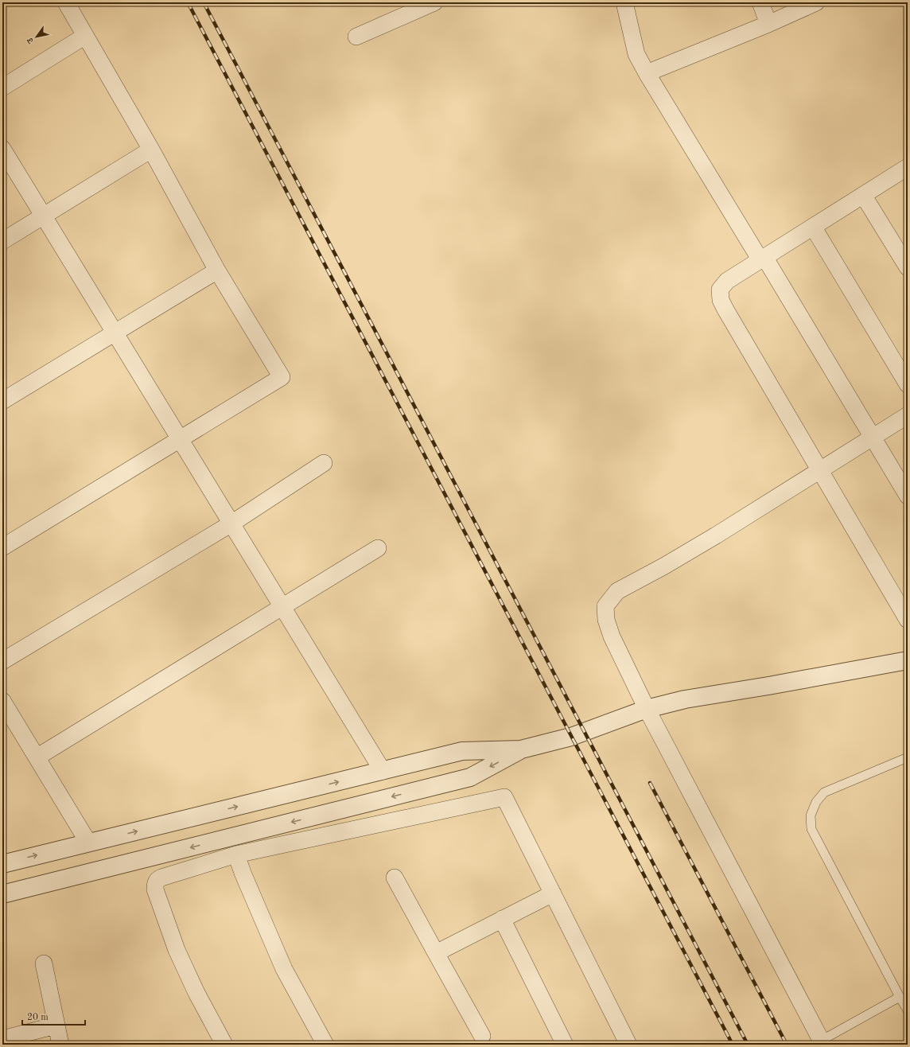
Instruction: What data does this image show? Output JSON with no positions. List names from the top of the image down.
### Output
{
  "scale_bar": "20 m",
  "north": "bottom left"
}
